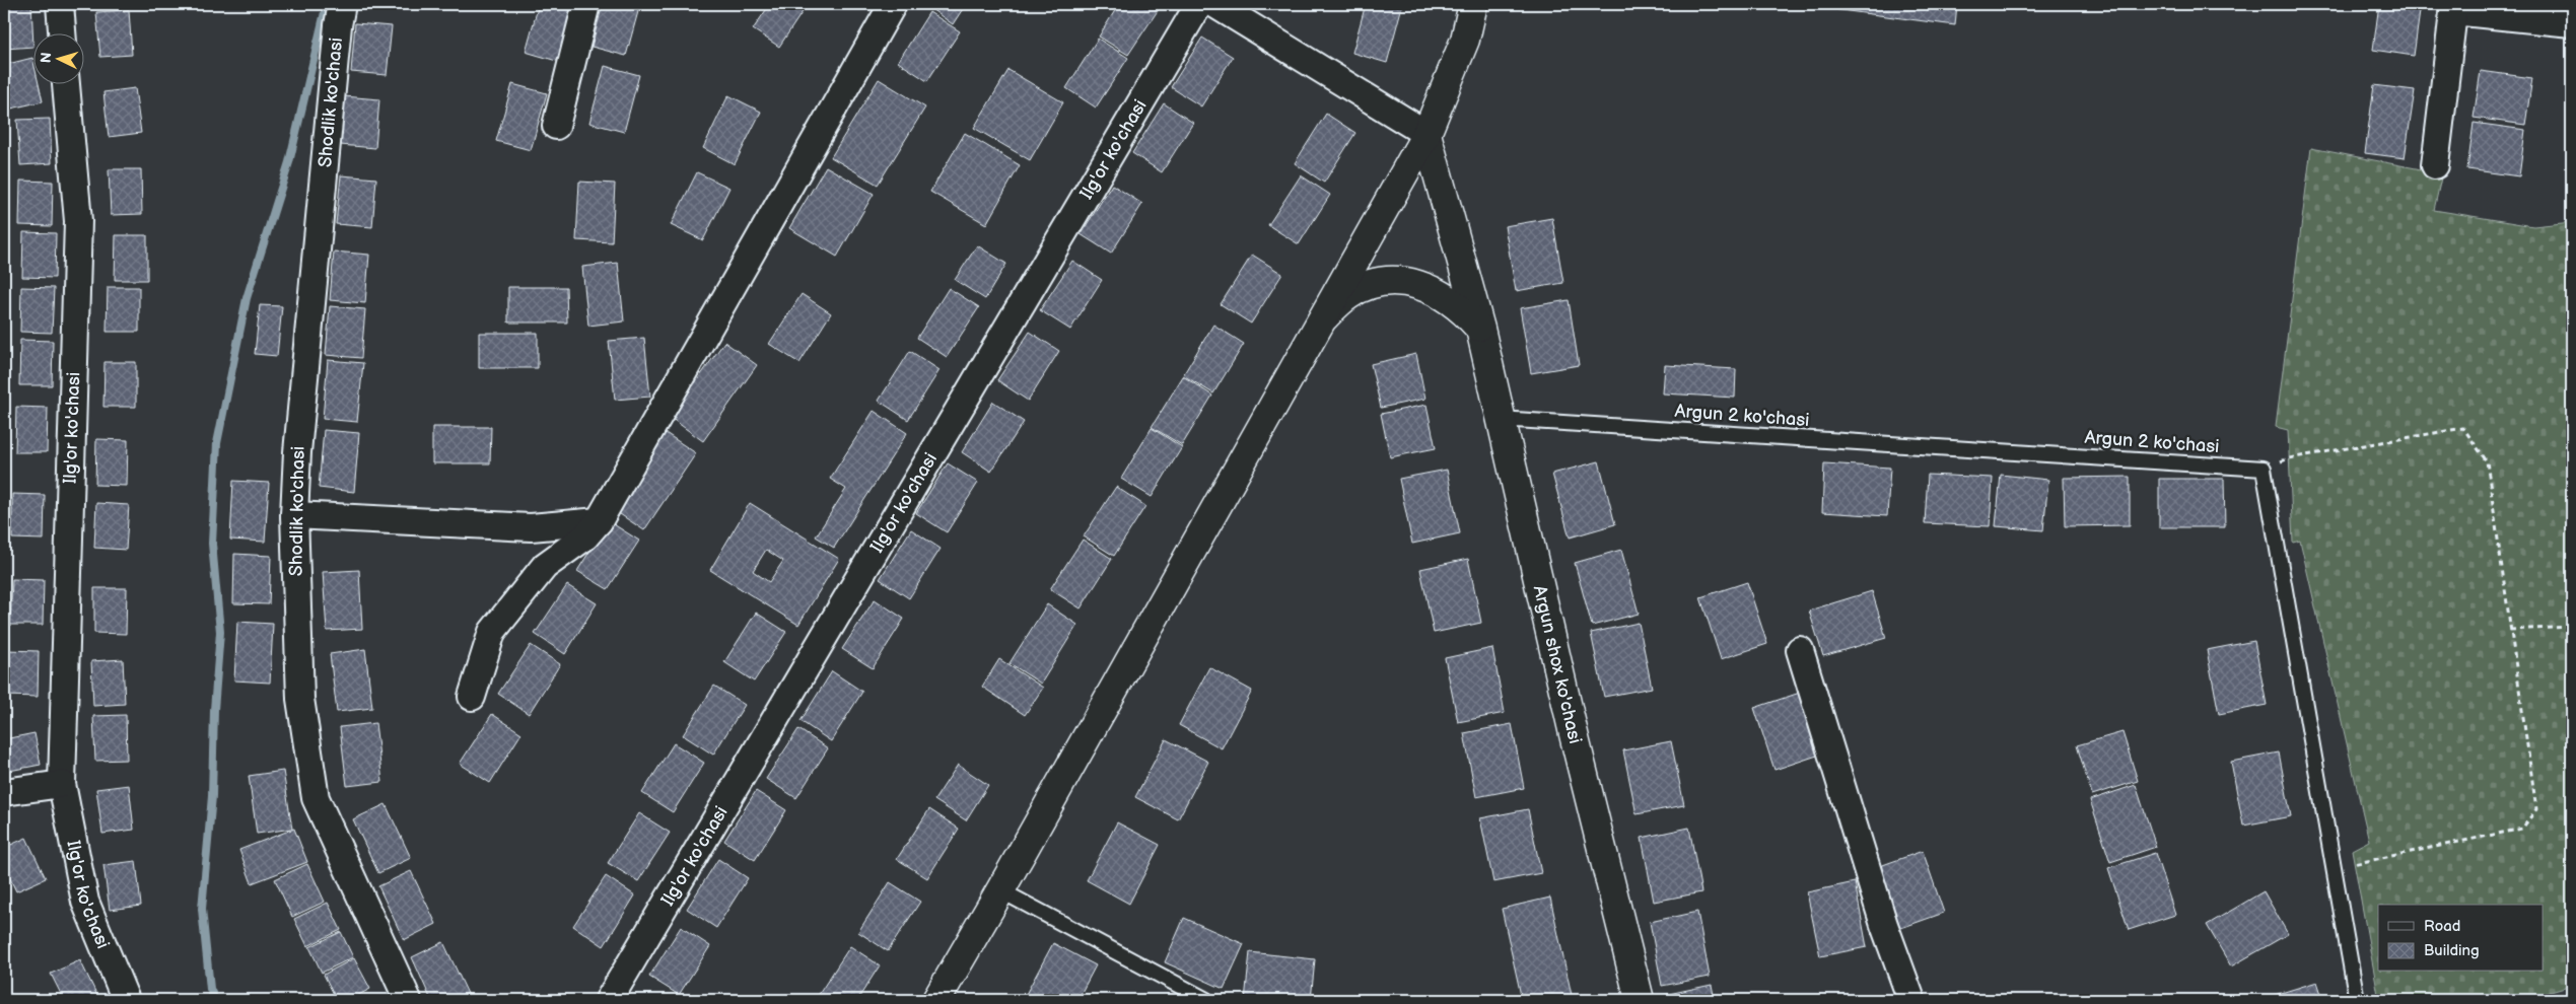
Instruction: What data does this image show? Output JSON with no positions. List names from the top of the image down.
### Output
{
  "streets": {
    "main road": ["Argun shox ko'chasi"],
    "street": ["Shodlik ko'chasi", "Ilg'or ko'chasi"],
    "lane": ["Argun 2 ko'chasi"]
  },
  "crossings": [
    ["Argun 2 ko'chasi", "Argun shox ko'chasi"]
  ],
  "legend": ["Road", "Building"],
  "north": "left"
}
